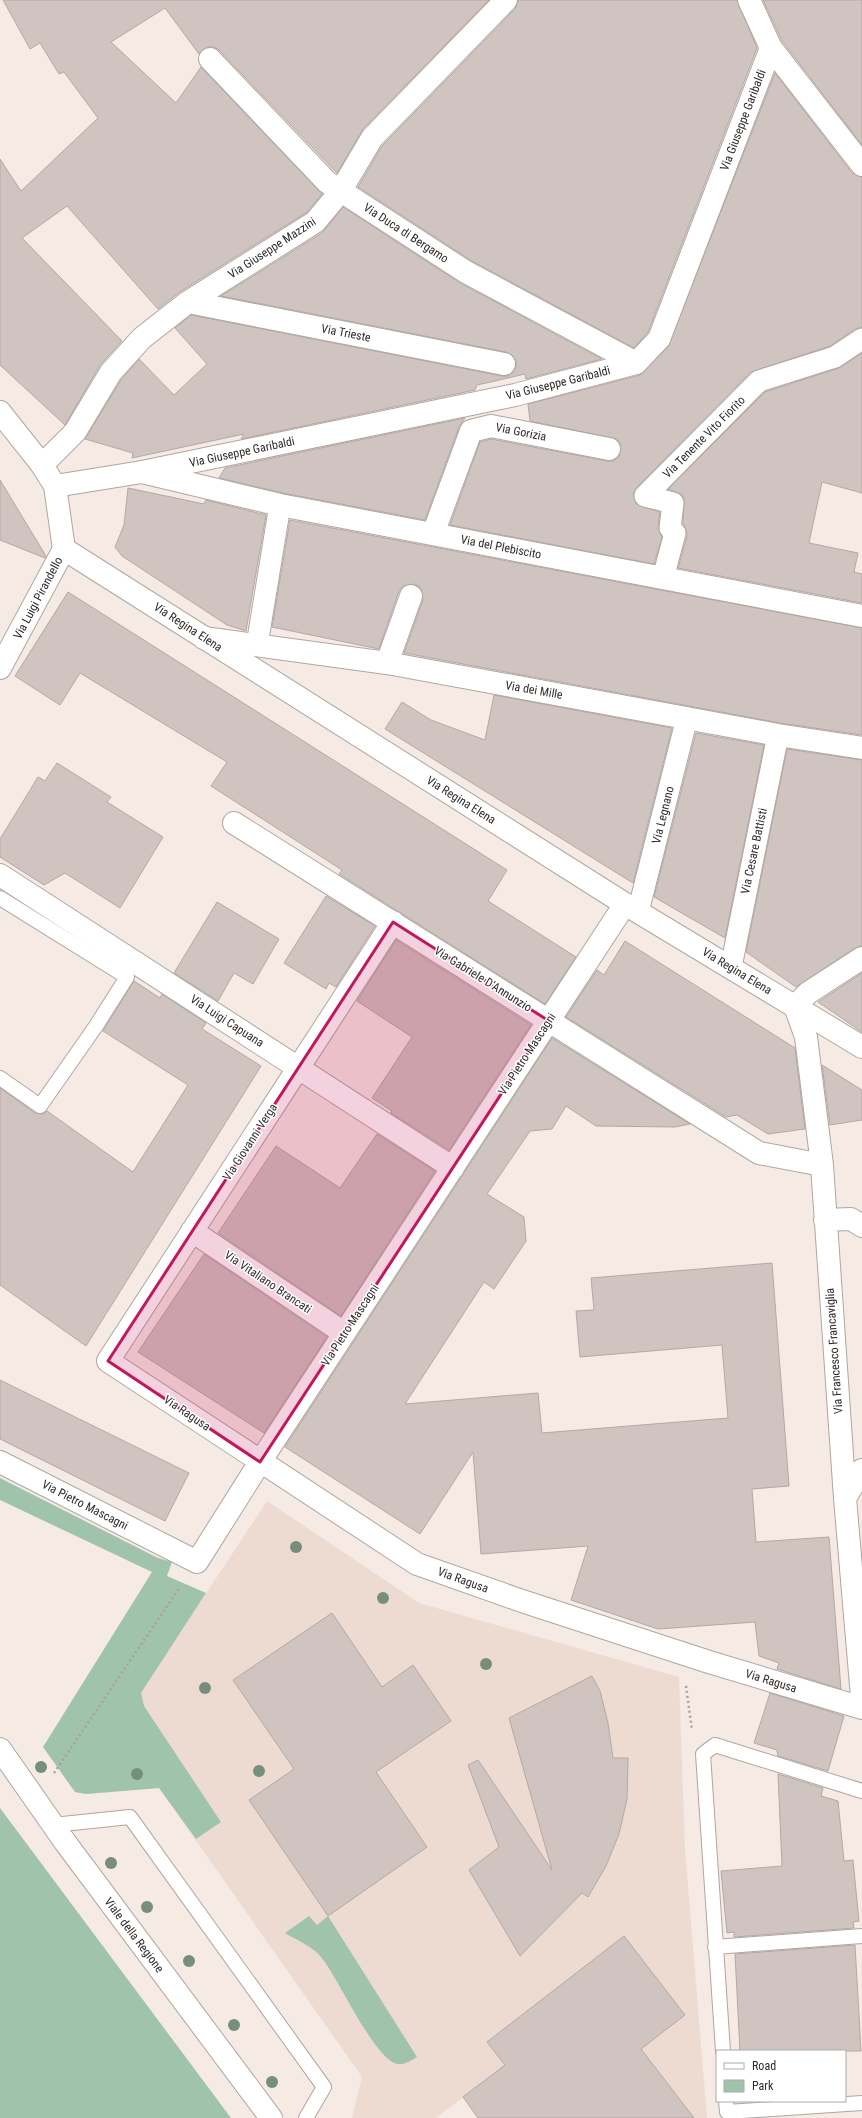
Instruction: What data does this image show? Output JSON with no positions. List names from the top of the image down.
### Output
{
  "streets": {
    "street": [
      "Via Giuseppe Garibaldi",
      "Via Duca di Bergamo",
      "Via Giuseppe Mazzini",
      "Via Trieste",
      "Via Gorizia",
      "Via Tenente Vito Fiorito",
      "Via del Plebiscito",
      "Via Luigi Pirandello",
      "Via Regina Elena",
      "Via dei Mille",
      "Via Legnano",
      "Via Cesare Battisti",
      "Via Gabriele D'Annunzio",
      "Via Luigi Capuana",
      "Via Pietro Mascagni",
      "Via Giovanni Verga",
      "Via Vitaliano Brancati",
      "Via Francesco Francaviglia",
      "Via Ragusa",
      "Viale della Regione"
    ]
  },
  "crossings": [
    ["Via Giuseppe Garibaldi", "Via Duca di Bergamo"],
    ["Via Giuseppe Garibaldi", "Via del Plebiscito"],
    ["Via Duca di Bergamo", "Via Giuseppe Mazzini"],
    ["Via Giuseppe Mazzini", "Via Trieste"],
    ["Via Gorizia", "Via del Plebiscito"],
    ["Via Tenente Vito Fiorito", "Via del Plebiscito"],
    ["Via Luigi Pirandello", "Via Regina Elena"],
    ["Via Regina Elena", "Via dei Mille"],
    ["Via Regina Elena", "Via Legnano"],
    ["Via Regina Elena", "Via Cesare Battisti"],
    ["Via Regina Elena", "Via Pietro Mascagni"],
    ["Via Regina Elena", "Via Francesco Francaviglia"],
    ["Via dei Mille", "Via Legnano"],
    ["Via dei Mille", "Via Cesare Battisti"],
    ["Via Legnano", "Via Pietro Mascagni"],
    ["Via Gabriele D'Annunzio", "Via Pietro Mascagni"],
    ["Via Gabriele D'Annunzio", "Via Giovanni Verga"],
    ["Via Gabriele D'Annunzio", "Via Francesco Francaviglia"],
    ["Via Luigi Capuana", "Via Pietro Mascagni"],
    ["Via Luigi Capuana", "Via Giovanni Verga"],
    ["Via Pietro Mascagni", "Via Vitaliano Brancati"],
    ["Via Pietro Mascagni", "Via Ragusa"],
    ["Via Giovanni Verga", "Via Vitaliano Brancati"],
    ["Via Giovanni Verga", "Via Ragusa"]
  ],
  "legend": ["Road", "Park"]
}
